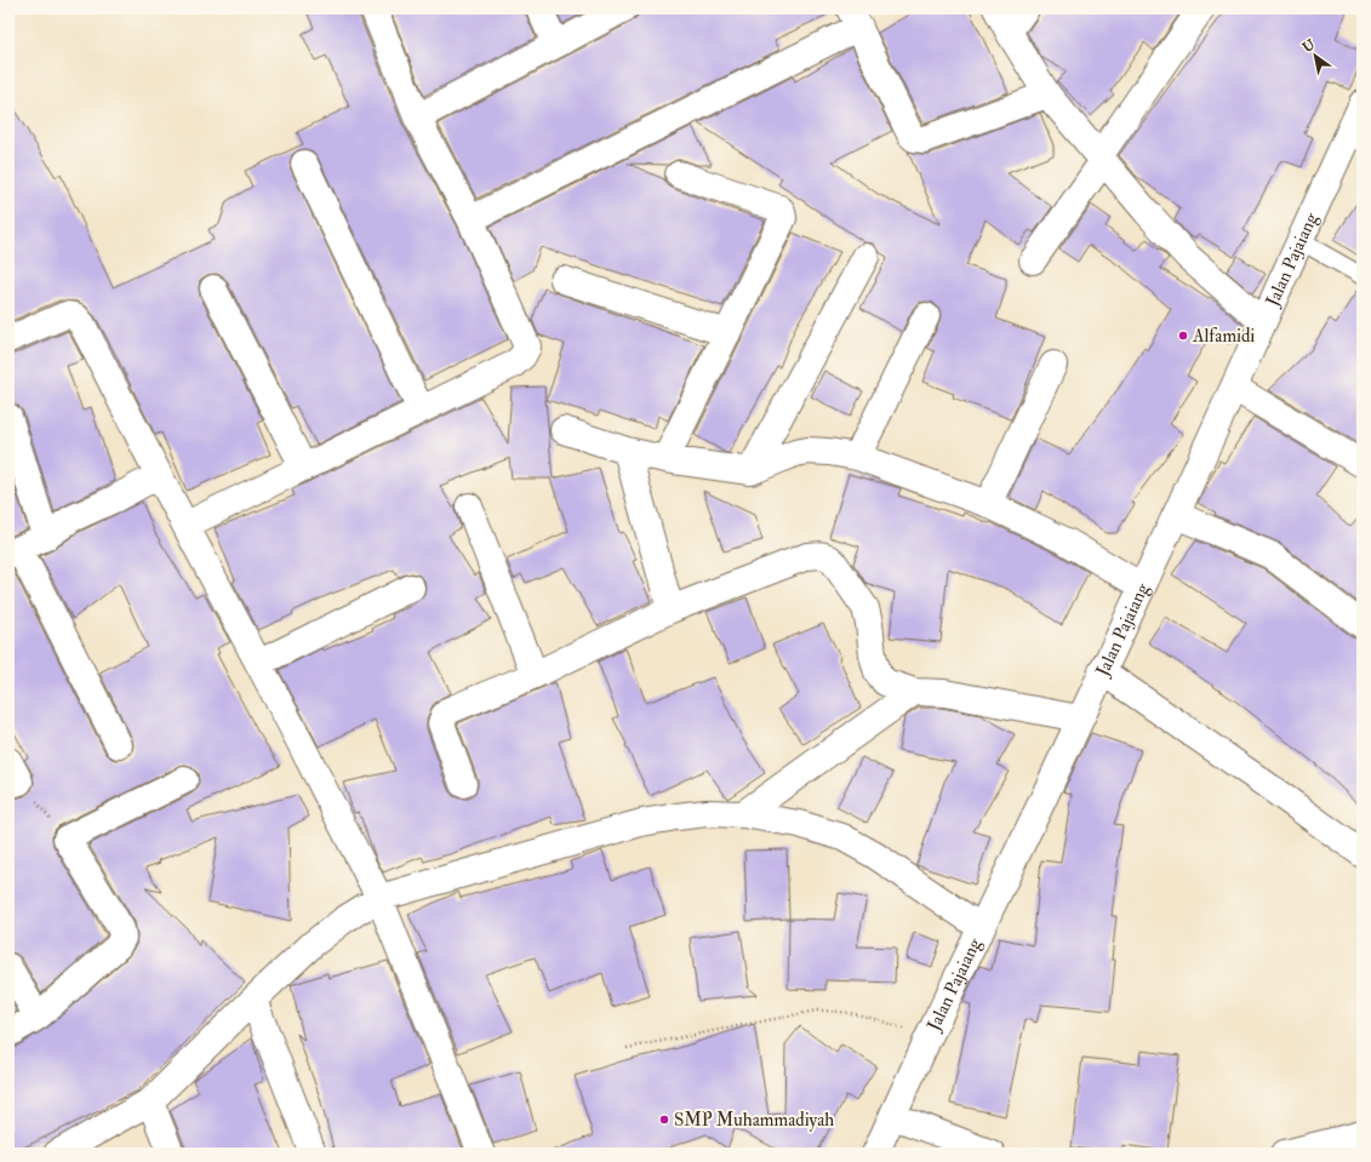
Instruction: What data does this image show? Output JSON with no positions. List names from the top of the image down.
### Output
{
  "streets": {
    "street": ["Jalan Pajaiang"]
  },
  "places": ["Alfamidi", "SMP Muhammadiyah"],
  "north": "top left"
}
